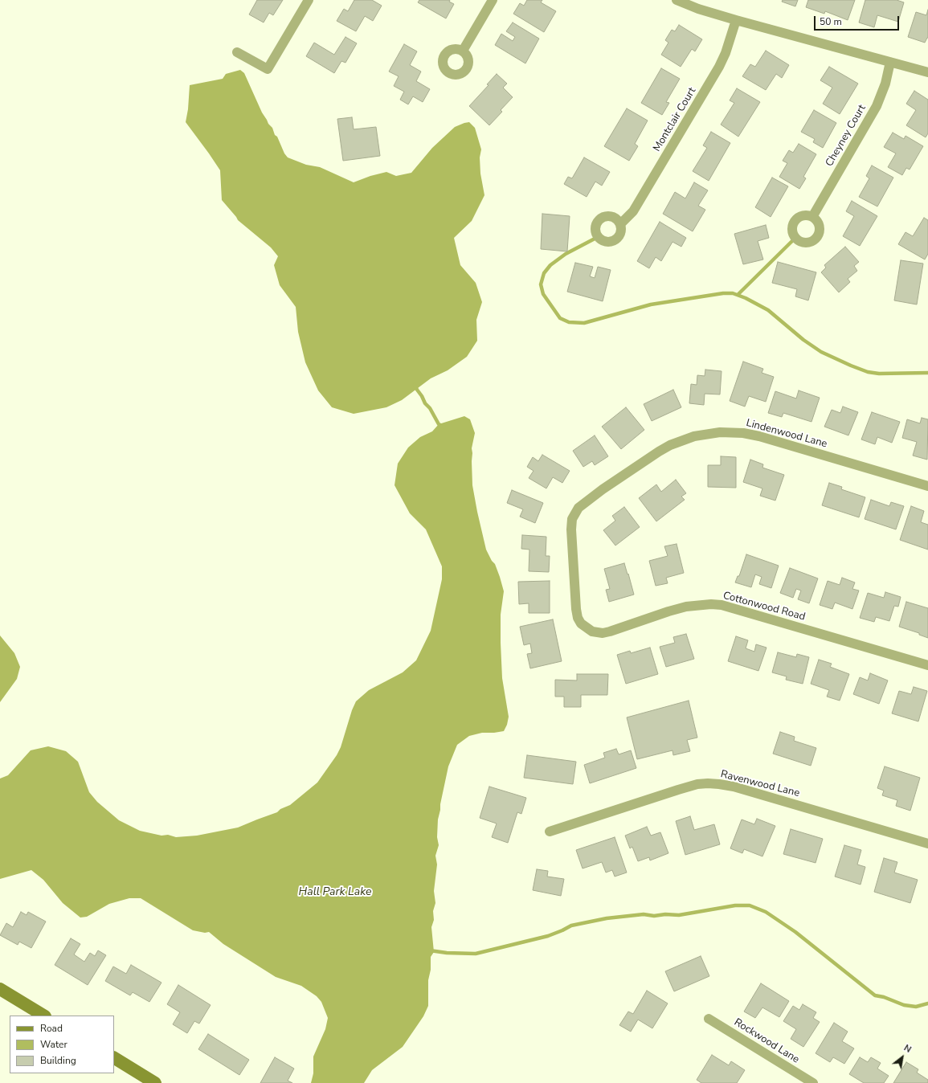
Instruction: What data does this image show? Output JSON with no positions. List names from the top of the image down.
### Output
{
  "streets": {
    "street": [
      "Montclair Court",
      "Cheyney Court",
      "Lindenwood Lane",
      "Cottonwood Road",
      "Ravenwood Lane",
      "Rockwood Lane"
    ]
  },
  "crossings": [
    ["Lindenwood Lane", "Cottonwood Road"]
  ],
  "water": ["Hall Park Lake"],
  "legend": ["Road", "Water", "Building"],
  "scale_bar": "50 m",
  "north": "top right"
}
